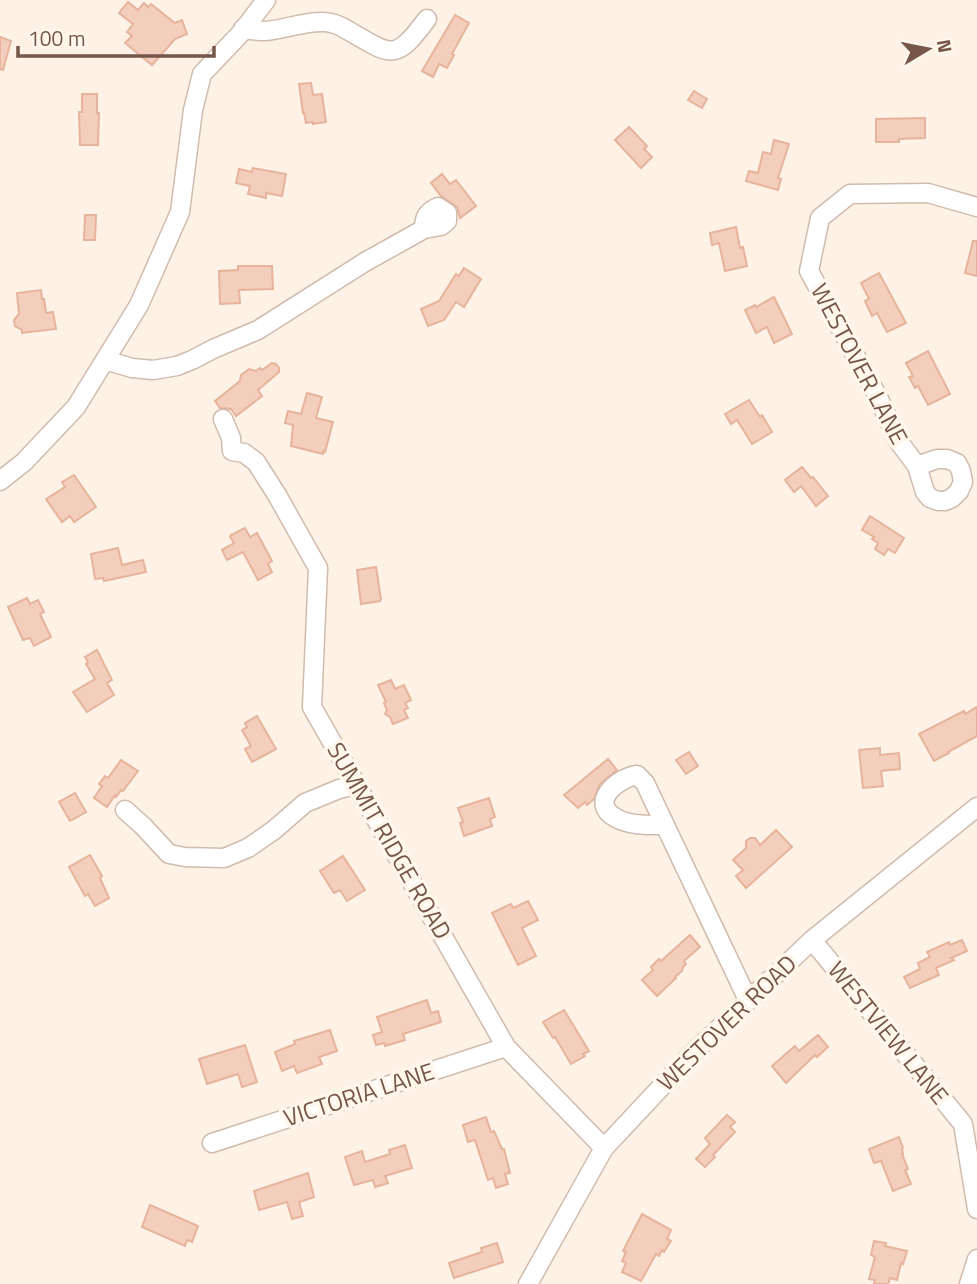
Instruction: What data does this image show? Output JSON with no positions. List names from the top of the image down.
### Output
{
  "streets": {
    "street": [
      "WESTOVER LANE",
      "SUMMIT RIDGE ROAD",
      "WESTOVER ROAD",
      "WESTVIEW LANE",
      "VICTORIA LANE"
    ]
  },
  "crossings": [
    ["SUMMIT RIDGE ROAD", "WESTOVER ROAD"],
    ["SUMMIT RIDGE ROAD", "VICTORIA LANE"],
    ["WESTOVER ROAD", "WESTVIEW LANE"]
  ],
  "scale_bar": "100 m",
  "north": "right"
}
